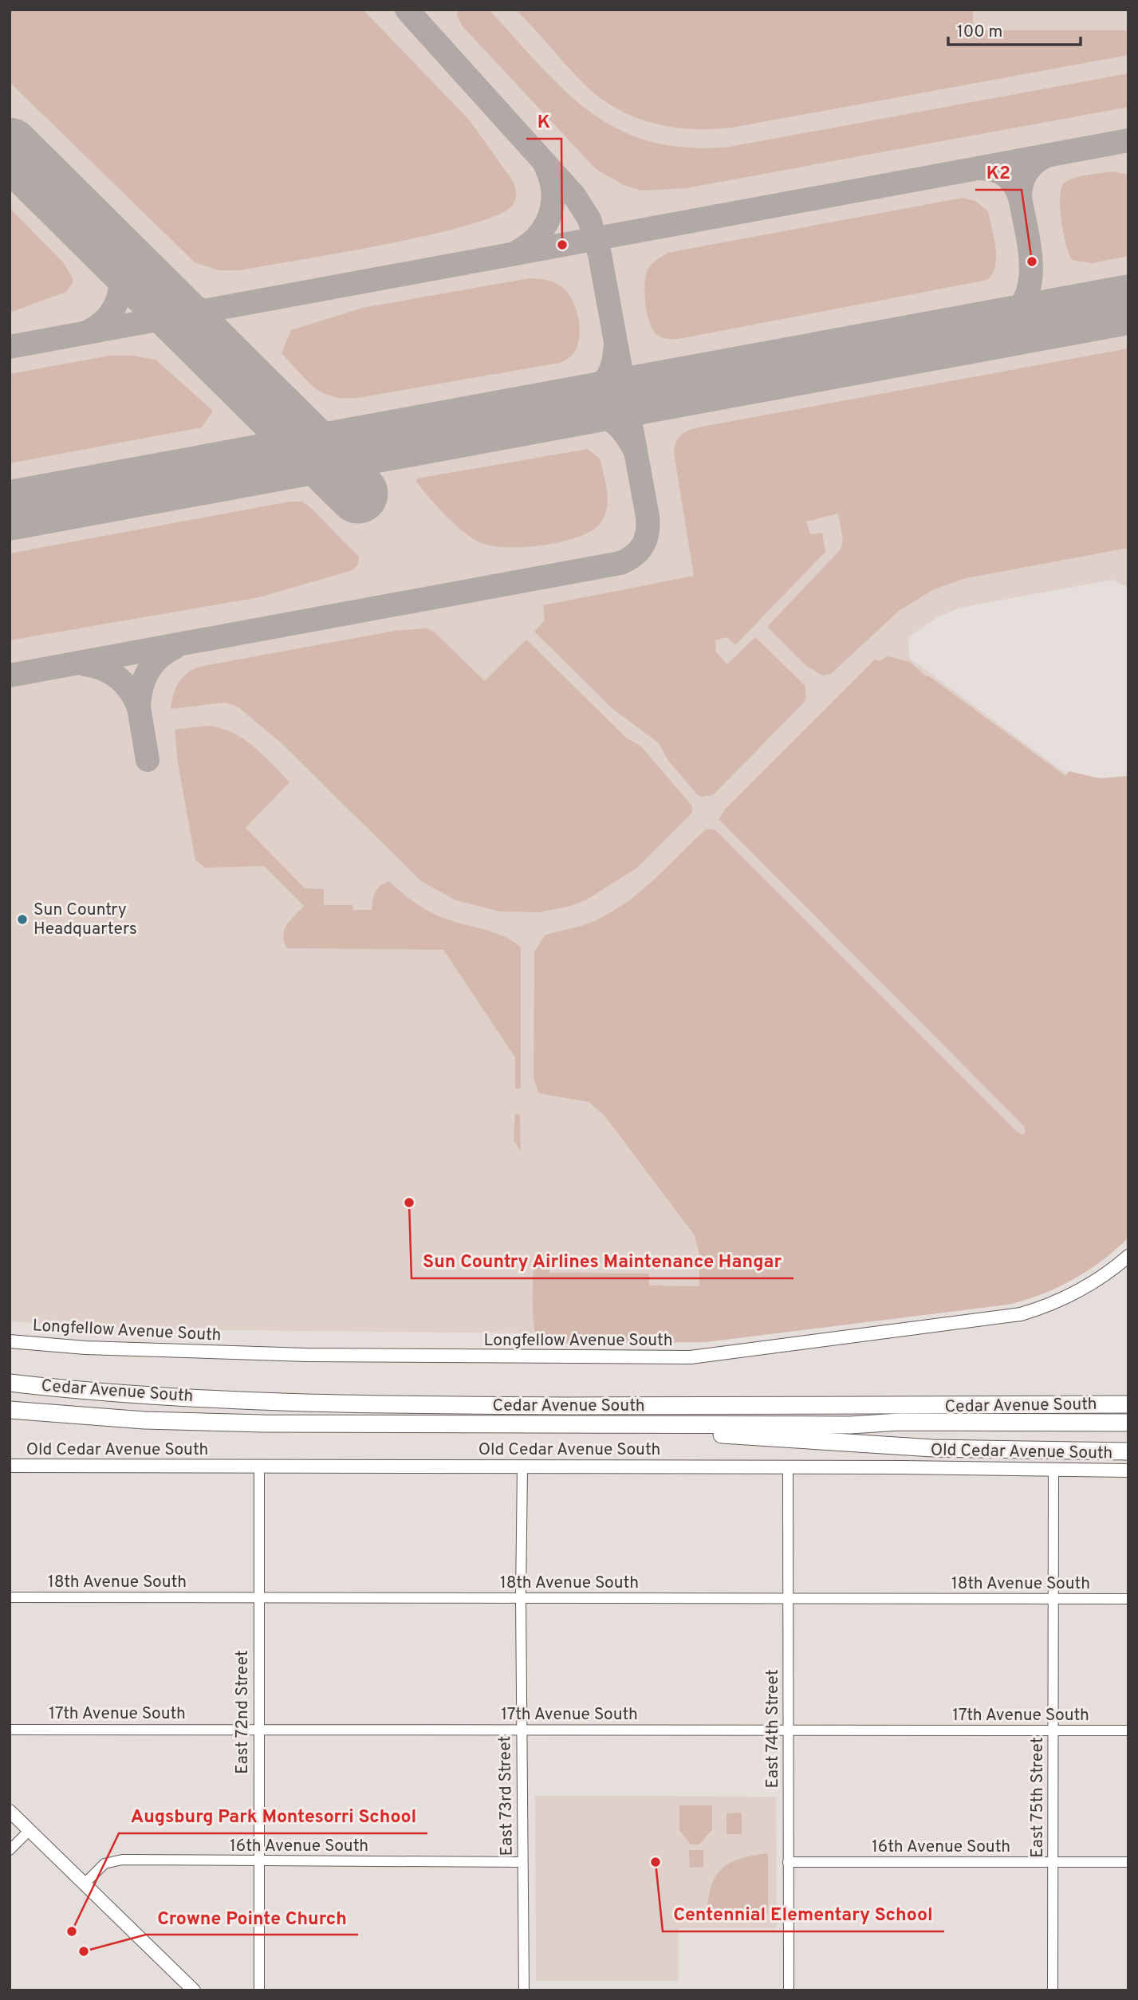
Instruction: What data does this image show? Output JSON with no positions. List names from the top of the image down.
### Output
{
  "streets": {
    "highway": ["Cedar Avenue South"],
    "street": [
      "Longfellow Avenue South",
      "Old Cedar Avenue South",
      "18th Avenue South",
      "East 72nd Street",
      "17th Avenue South",
      "East 74th Street",
      "East 73rd Street",
      "East 75th Street",
      "16th Avenue South"
    ]
  },
  "crossings": [
    ["Old Cedar Avenue South", "East 72nd Street"],
    ["Old Cedar Avenue South", "East 74th Street"],
    ["Old Cedar Avenue South", "East 73rd Street"],
    ["Old Cedar Avenue South", "East 75th Street"],
    ["18th Avenue South", "East 72nd Street"],
    ["18th Avenue South", "East 74th Street"],
    ["18th Avenue South", "East 73rd Street"],
    ["18th Avenue South", "East 75th Street"],
    ["East 72nd Street", "17th Avenue South"],
    ["East 72nd Street", "16th Avenue South"],
    ["17th Avenue South", "East 74th Street"],
    ["17th Avenue South", "East 73rd Street"],
    ["17th Avenue South", "East 75th Street"],
    ["East 74th Street", "16th Avenue South"],
    ["East 73rd Street", "16th Avenue South"],
    ["East 75th Street", "16th Avenue South"]
  ],
  "places": [
    "K",
    "K2",
    "Sun Country Headquarters",
    "Sun Country Airlines Maintenance Hangar",
    "Centennial Elementary School",
    "Augsburg Park Montesorri School",
    "Crowne Pointe Church"
  ],
  "scale_bar": "100 m"
}
